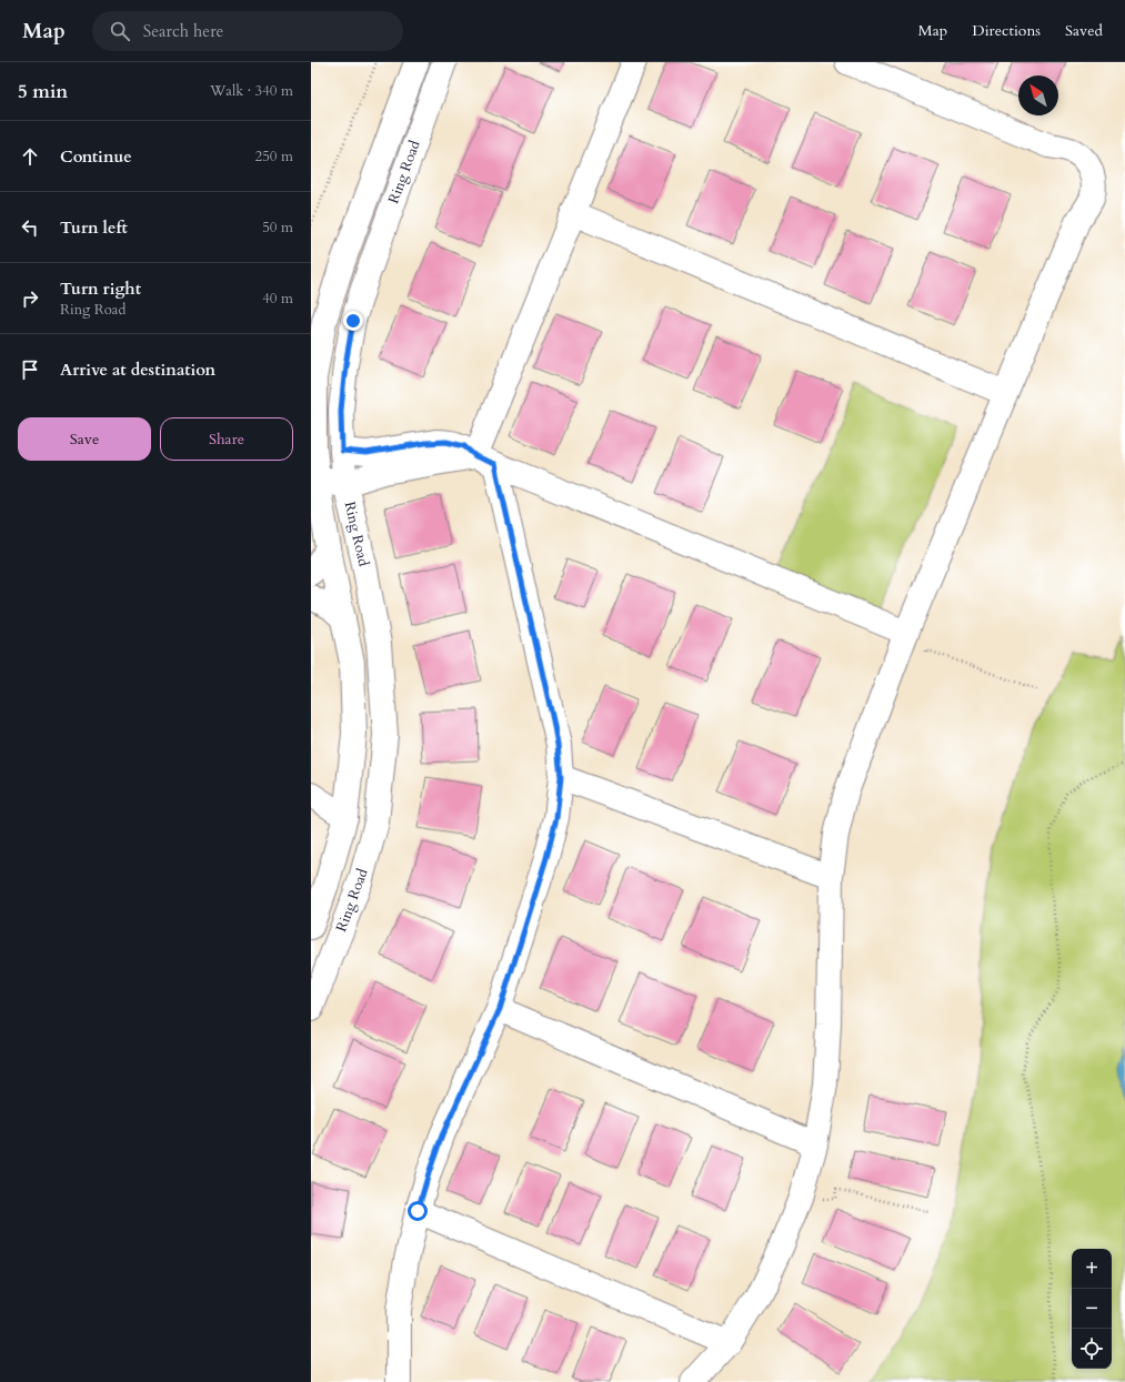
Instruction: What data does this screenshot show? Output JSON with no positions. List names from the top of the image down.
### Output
{
  "streets": {
    "street": ["Ring Road"]
  },
  "north": "top left",
  "page": {
    "header": "Map",
    "search": "Search here",
    "nav": ["Map", "Directions", "Saved"],
    "heading": ["5 min", "Walk · 340 m"],
    "list": [
      ["Continue", "250 m"],
      ["Turn left", "50 m"],
      ["Turn right", "Ring Road", "40 m"],
      "Arrive at destination"
    ],
    "buttons": ["Save", "Share"],
    "map_buttons": ["+", "−"]
  }
}
